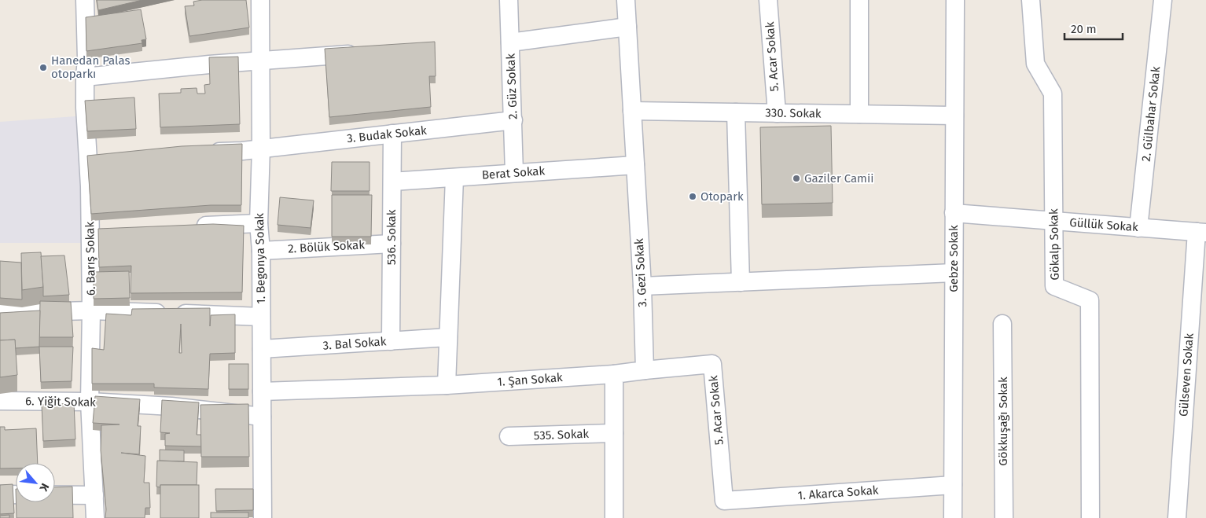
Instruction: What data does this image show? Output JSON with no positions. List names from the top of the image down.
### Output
{
  "streets": {
    "street": [
      "5. Acar Sokak",
      "2. Güz Sokak",
      "330. Sokak",
      "2. Gülbahar Sokak",
      "3. Budak Sokak",
      "Berat Sokak",
      "Güllük Sokak",
      "536. Sokak",
      "Gökalp Sokak",
      "2. Bölük Sokak",
      "6. Barış Sokak",
      "1. Begonya Sokak",
      "Gebze Sokak",
      "3. Gezi Sokak",
      "3. Bal Sokak",
      "Gülseven Sokak",
      "1. Şan Sokak",
      "6. Yiğit Sokak",
      "Gökkuşağı Sokak",
      "535. Sokak",
      "1. Akarca Sokak"
    ]
  },
  "crossings": [
    ["5. Acar Sokak", "330. Sokak"],
    ["5. Acar Sokak", "3. Gezi Sokak"],
    ["5. Acar Sokak", "1. Akarca Sokak"],
    ["2. Güz Sokak", "3. Budak Sokak"],
    ["2. Güz Sokak", "Berat Sokak"],
    ["330. Sokak", "Gebze Sokak"],
    ["330. Sokak", "3. Gezi Sokak"],
    ["2. Gülbahar Sokak", "Güllük Sokak"],
    ["3. Budak Sokak", "536. Sokak"],
    ["3. Budak Sokak", "1. Begonya Sokak"],
    ["Berat Sokak", "536. Sokak"],
    ["Berat Sokak", "3. Gezi Sokak"],
    ["Güllük Sokak", "Gökalp Sokak"],
    ["Güllük Sokak", "Gebze Sokak"],
    ["Güllük Sokak", "Gülseven Sokak"],
    ["536. Sokak", "2. Bölük Sokak"],
    ["536. Sokak", "3. Bal Sokak"],
    ["2. Bölük Sokak", "1. Begonya Sokak"],
    ["6. Barış Sokak", "6. Yiğit Sokak"],
    ["1. Begonya Sokak", "3. Bal Sokak"],
    ["1. Begonya Sokak", "1. Şan Sokak"],
    ["1. Begonya Sokak", "6. Yiğit Sokak"],
    ["Gebze Sokak", "1. Akarca Sokak"]
  ],
  "places": ["Hanedan Palas otoparkı", "Gaziler Camii", "Otopark"],
  "scale_bar": "20 m",
  "north": "bottom right"
}
